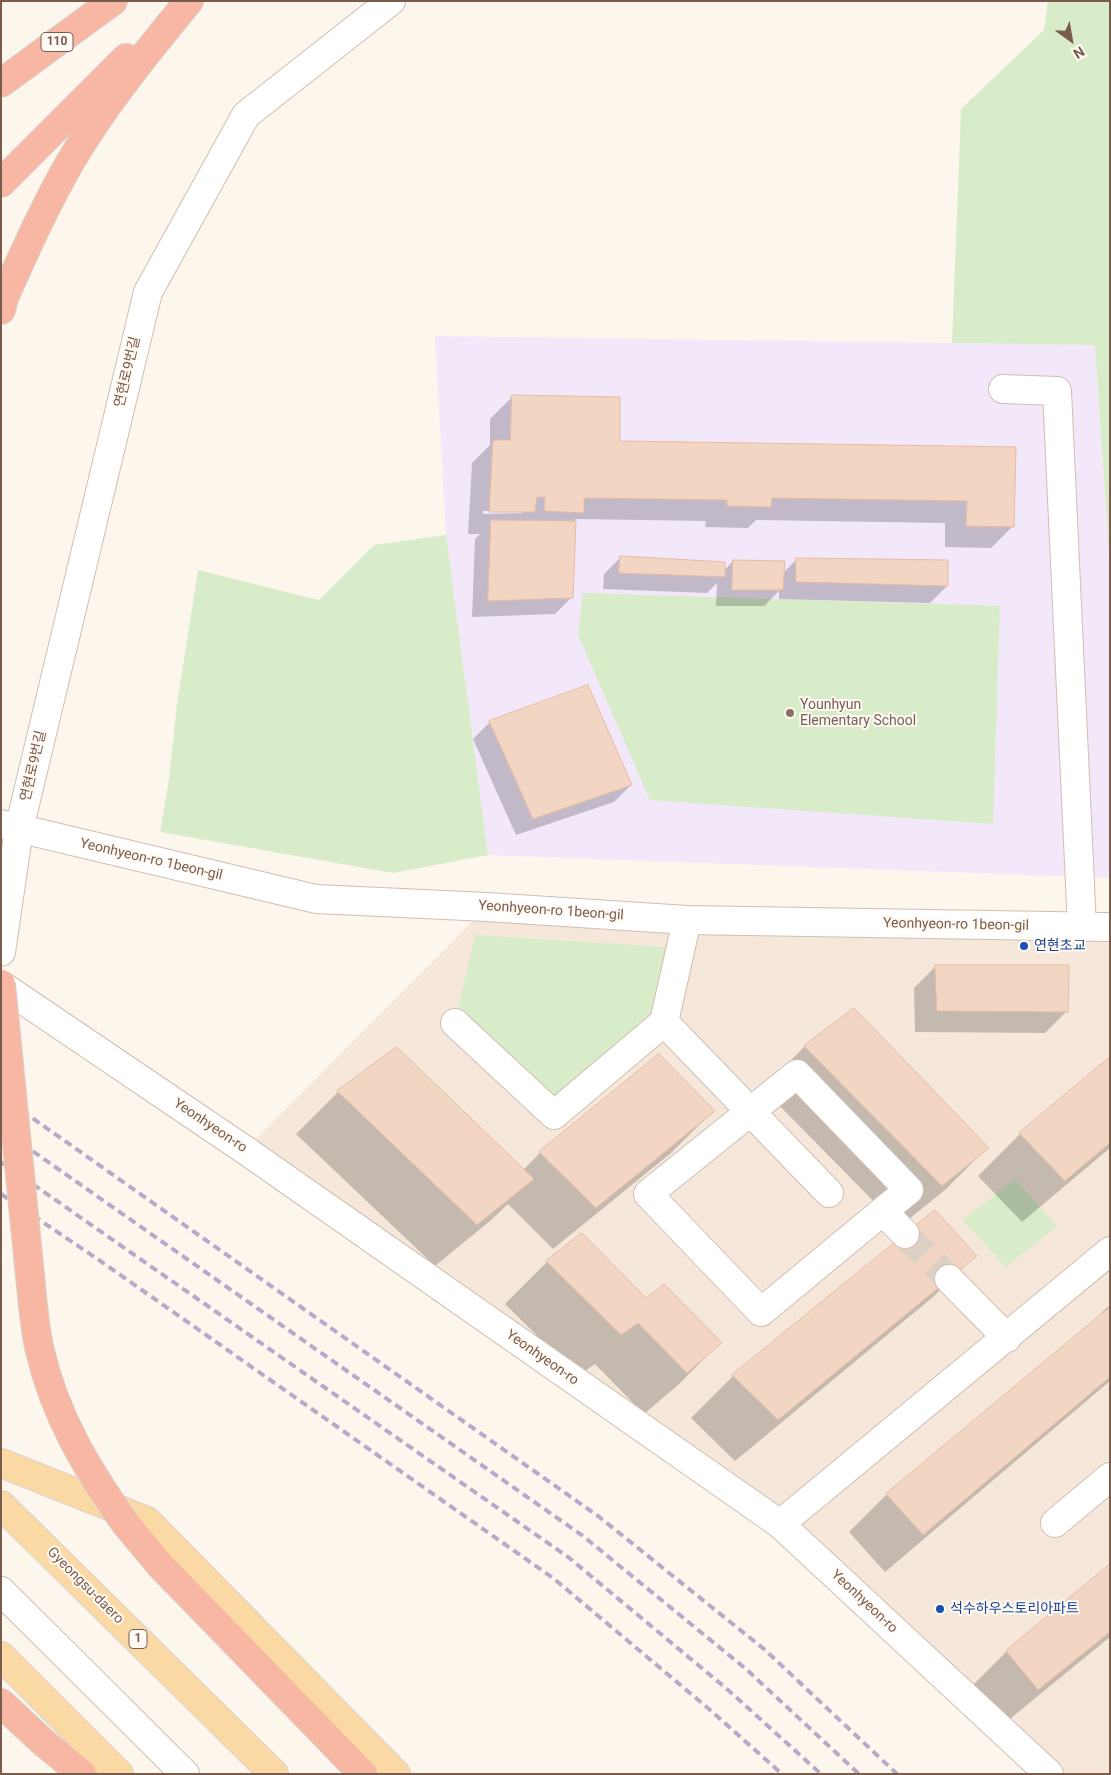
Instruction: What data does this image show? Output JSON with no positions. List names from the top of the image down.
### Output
{
  "streets": {
    "highway": ["110"],
    "main road": ["Gyeongsu-daero", "1"],
    "street": ["연현로9번길", "Yeonhyeon-ro 1beon-gil", "Yeonhyeon-ro"]
  },
  "crossings": [
    ["연현로9번길", "Yeonhyeon-ro 1beon-gil"]
  ],
  "places": ["Younhyun Elementary School", "연현초교", "석수하우스토리아파트"],
  "north": "bottom right"
}
